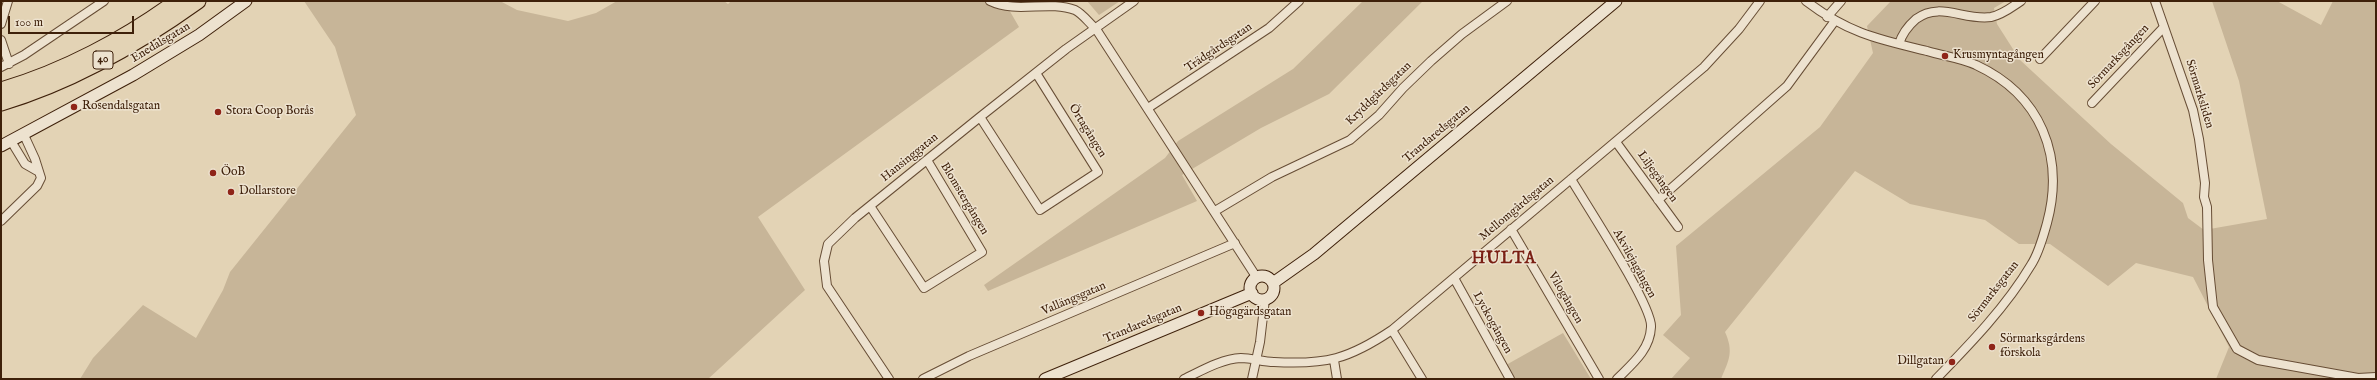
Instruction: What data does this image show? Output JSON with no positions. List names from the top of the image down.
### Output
{
  "streets": {
    "highway": ["40"],
    "street": [
      "Enedalsgatan",
      "Trädgårdsgatan",
      "Sörmarksgången",
      "Kryddgårdsgatan",
      "Sörmarksliden",
      "Örtagången",
      "Trandaredsgatan",
      "Hansinggatan",
      "Liljegången",
      "Blomstergången",
      "Mellomgårdsgatan",
      "Akvilejagången",
      "Sörmarksgatan",
      "Vilogången",
      "Vallängsgatan",
      "Lyckogången"
    ]
  },
  "crossings": [
    ["Sörmarksgången", "Sörmarksliden"],
    ["Örtagången", "Hansinggatan"],
    ["Hansinggatan", "Blomstergången"],
    ["Liljegången", "Mellomgårdsgatan"],
    ["Mellomgårdsgatan", "Akvilejagången"],
    ["Mellomgårdsgatan", "Vilogången"],
    ["Mellomgårdsgatan", "Lyckogången"]
  ],
  "districts": ["HULTA"],
  "places": [
    "Krusmyntagången",
    "Rosendalsgatan",
    "Stora Coop Borås",
    "ÖoB",
    "Dollarstore",
    "Högagärdsgatan",
    "Sörmarksgårdens förskola",
    "Dillgatan"
  ],
  "scale_bar": "100 m"
}
